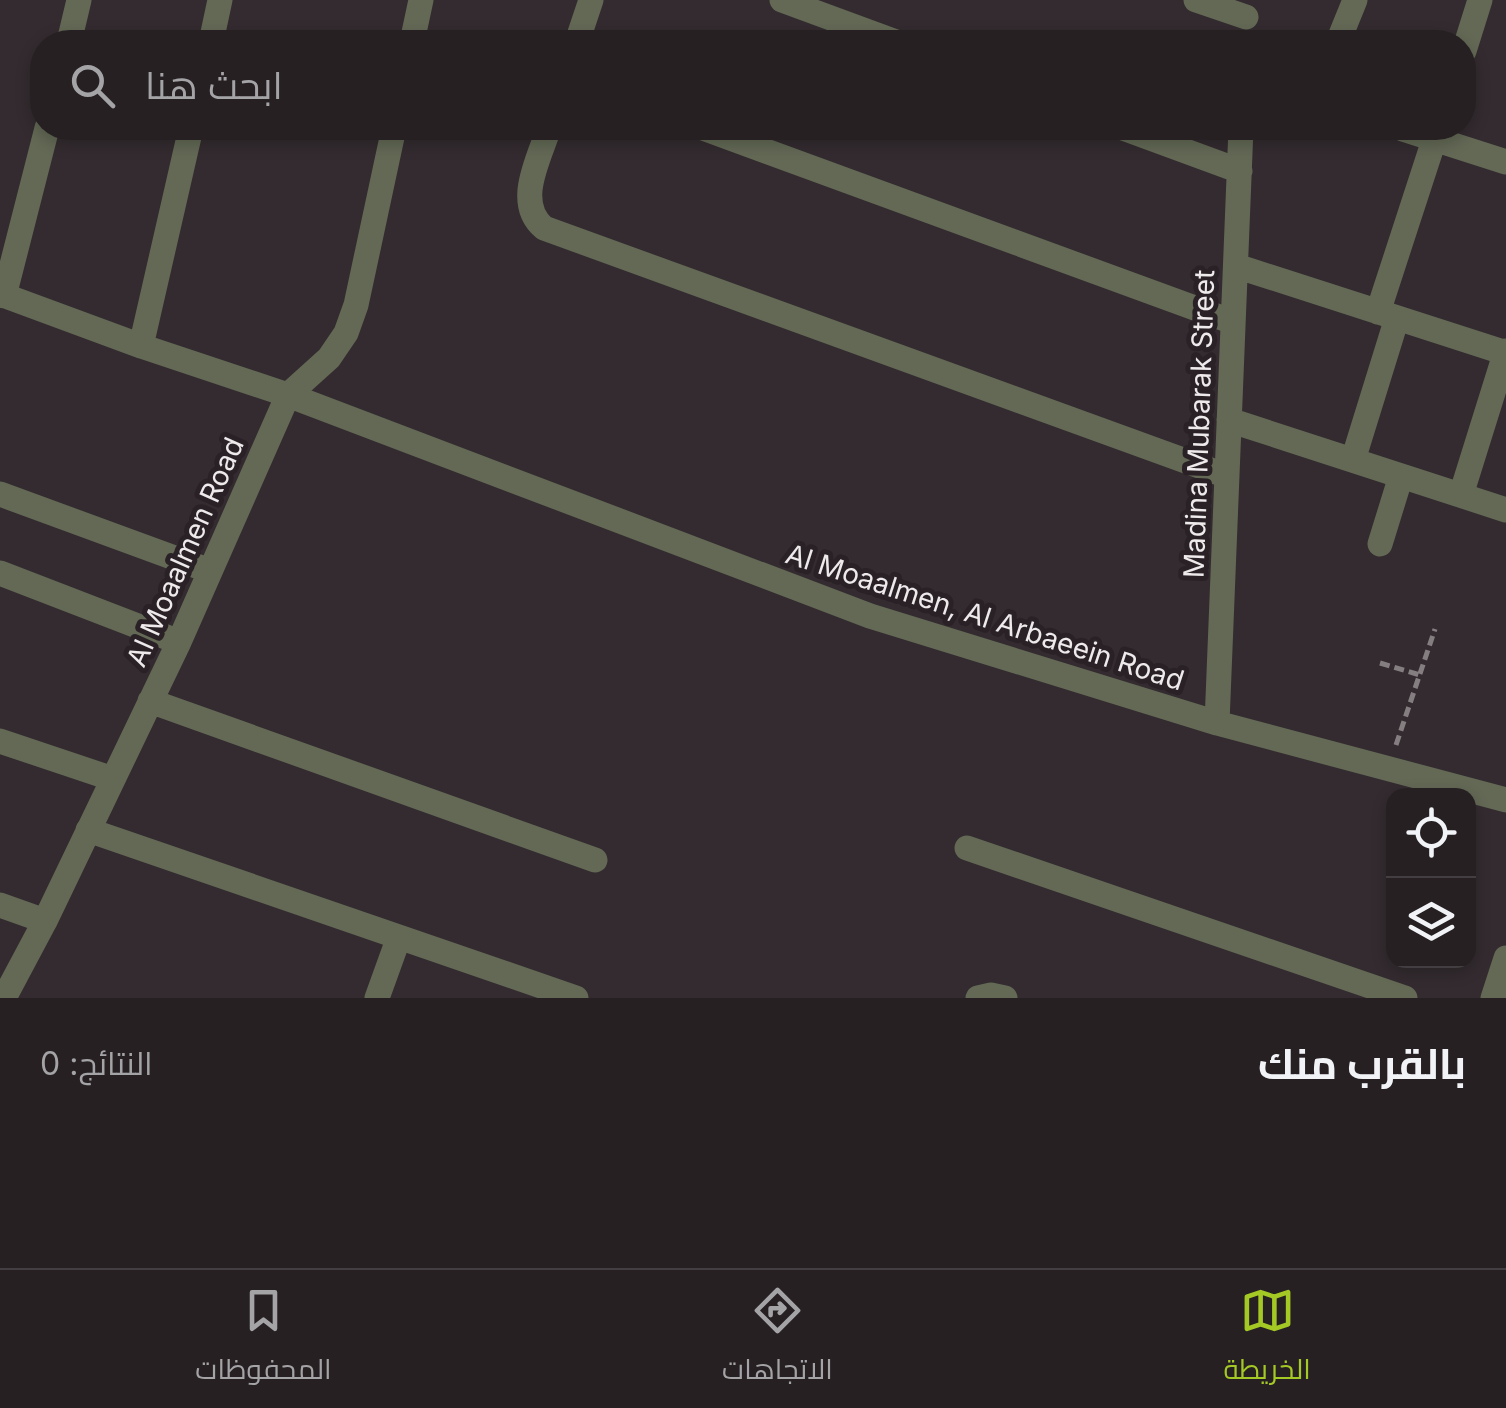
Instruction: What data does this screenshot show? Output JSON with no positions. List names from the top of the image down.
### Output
{
  "streets": {
    "street": ["Madina Mubarak Street", "Al Moaalmen Road", "Al Moaalmen, Al Arbaeein Road"]
  },
  "crossings": [
    ["Madina Mubarak Street", "Al Moaalmen, Al Arbaeein Road"],
    ["Al Moaalmen Road", "Al Moaalmen, Al Arbaeein Road"]
  ],
  "page": {
    "search": "ابحث هنا",
    "heading": ["بالقرب منك", "النتائج: 0"],
    "nav": ["الخريطة", "الاتجاهات", "المحفوظات"]
  }
}
